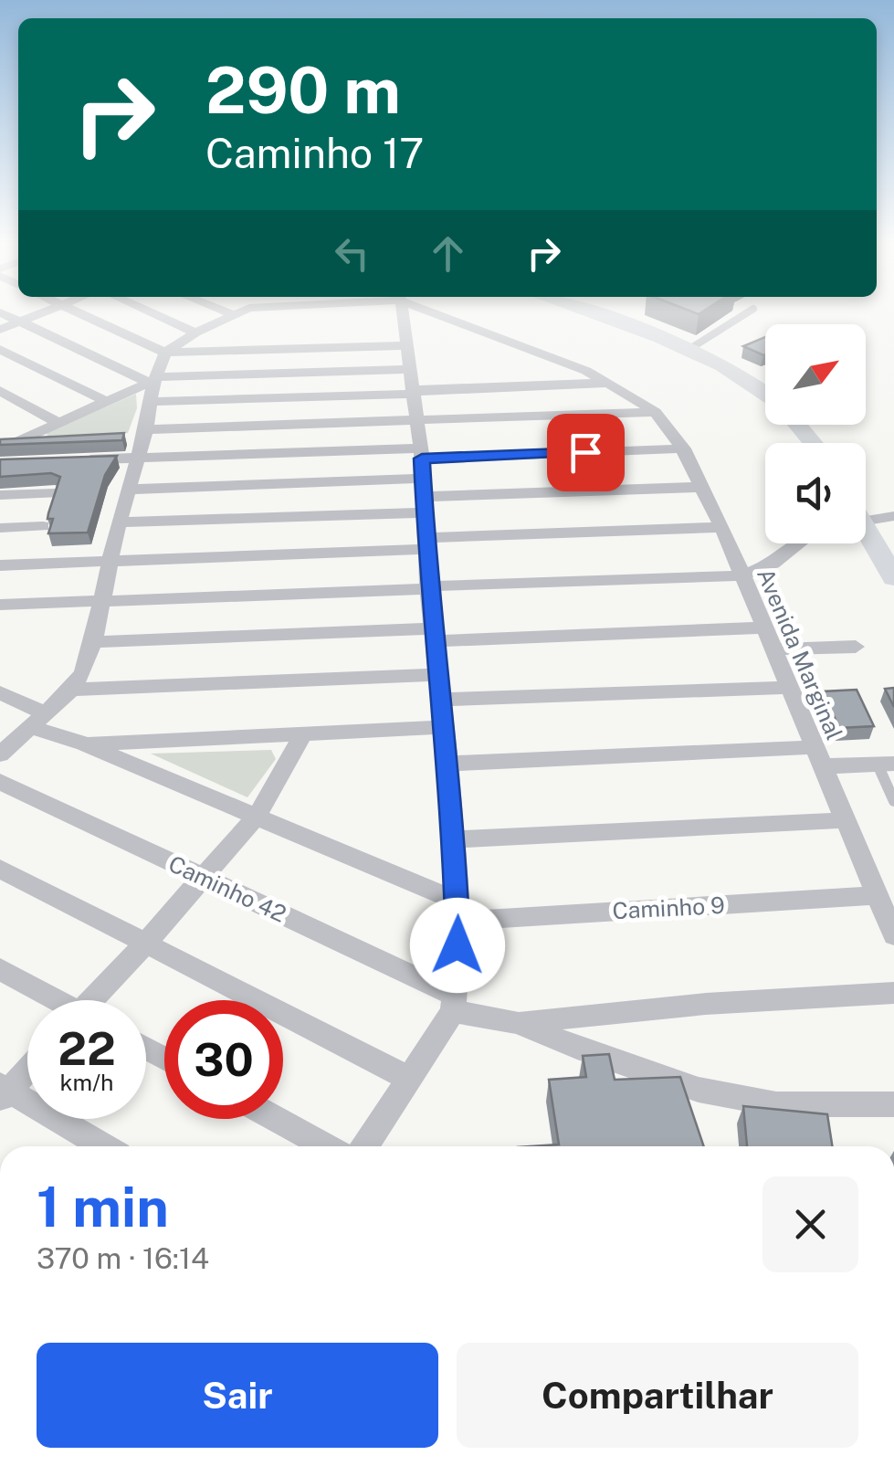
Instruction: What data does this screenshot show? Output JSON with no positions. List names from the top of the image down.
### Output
{
  "streets": {
    "street": ["Avenida Marginal", "Caminho 42", "Caminho 9"]
  },
  "crossings": [
    ["Avenida Marginal", "Caminho 9"]
  ],
  "north": "top right",
  "page": {
    "turn": ["290 m", "Caminho 17"],
    "speed": "22 km/h",
    "limit": "30",
    "heading": ["1 min", "370 m · 16:14"],
    "buttons": ["Sair", "Compartilhar"]
  }
}
